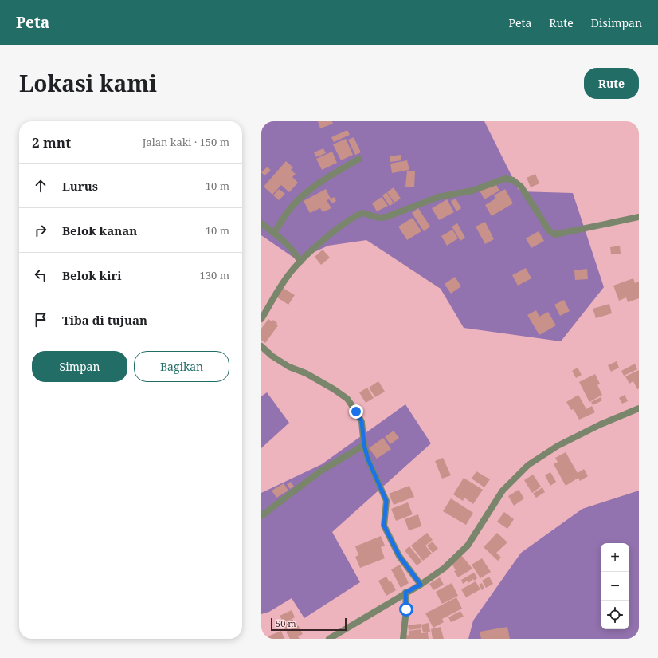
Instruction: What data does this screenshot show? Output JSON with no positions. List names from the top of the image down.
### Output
{
  "scale_bar": "50 m",
  "page": {
    "header": "Peta",
    "nav": ["Peta", "Rute", "Disimpan"],
    "title": "Lokasi kami",
    "buttons": [
      "Rute",
      ["Simpan", "Bagikan"]
    ],
    "heading": ["2 mnt", "Jalan kaki · 150 m"],
    "list": [
      ["Lurus", "10 m"],
      ["Belok kanan", "10 m"],
      ["Belok kiri", "130 m"],
      "Tiba di tujuan"
    ],
    "map_buttons": ["+", "−"],
    "scale": "50 m"
  }
}
